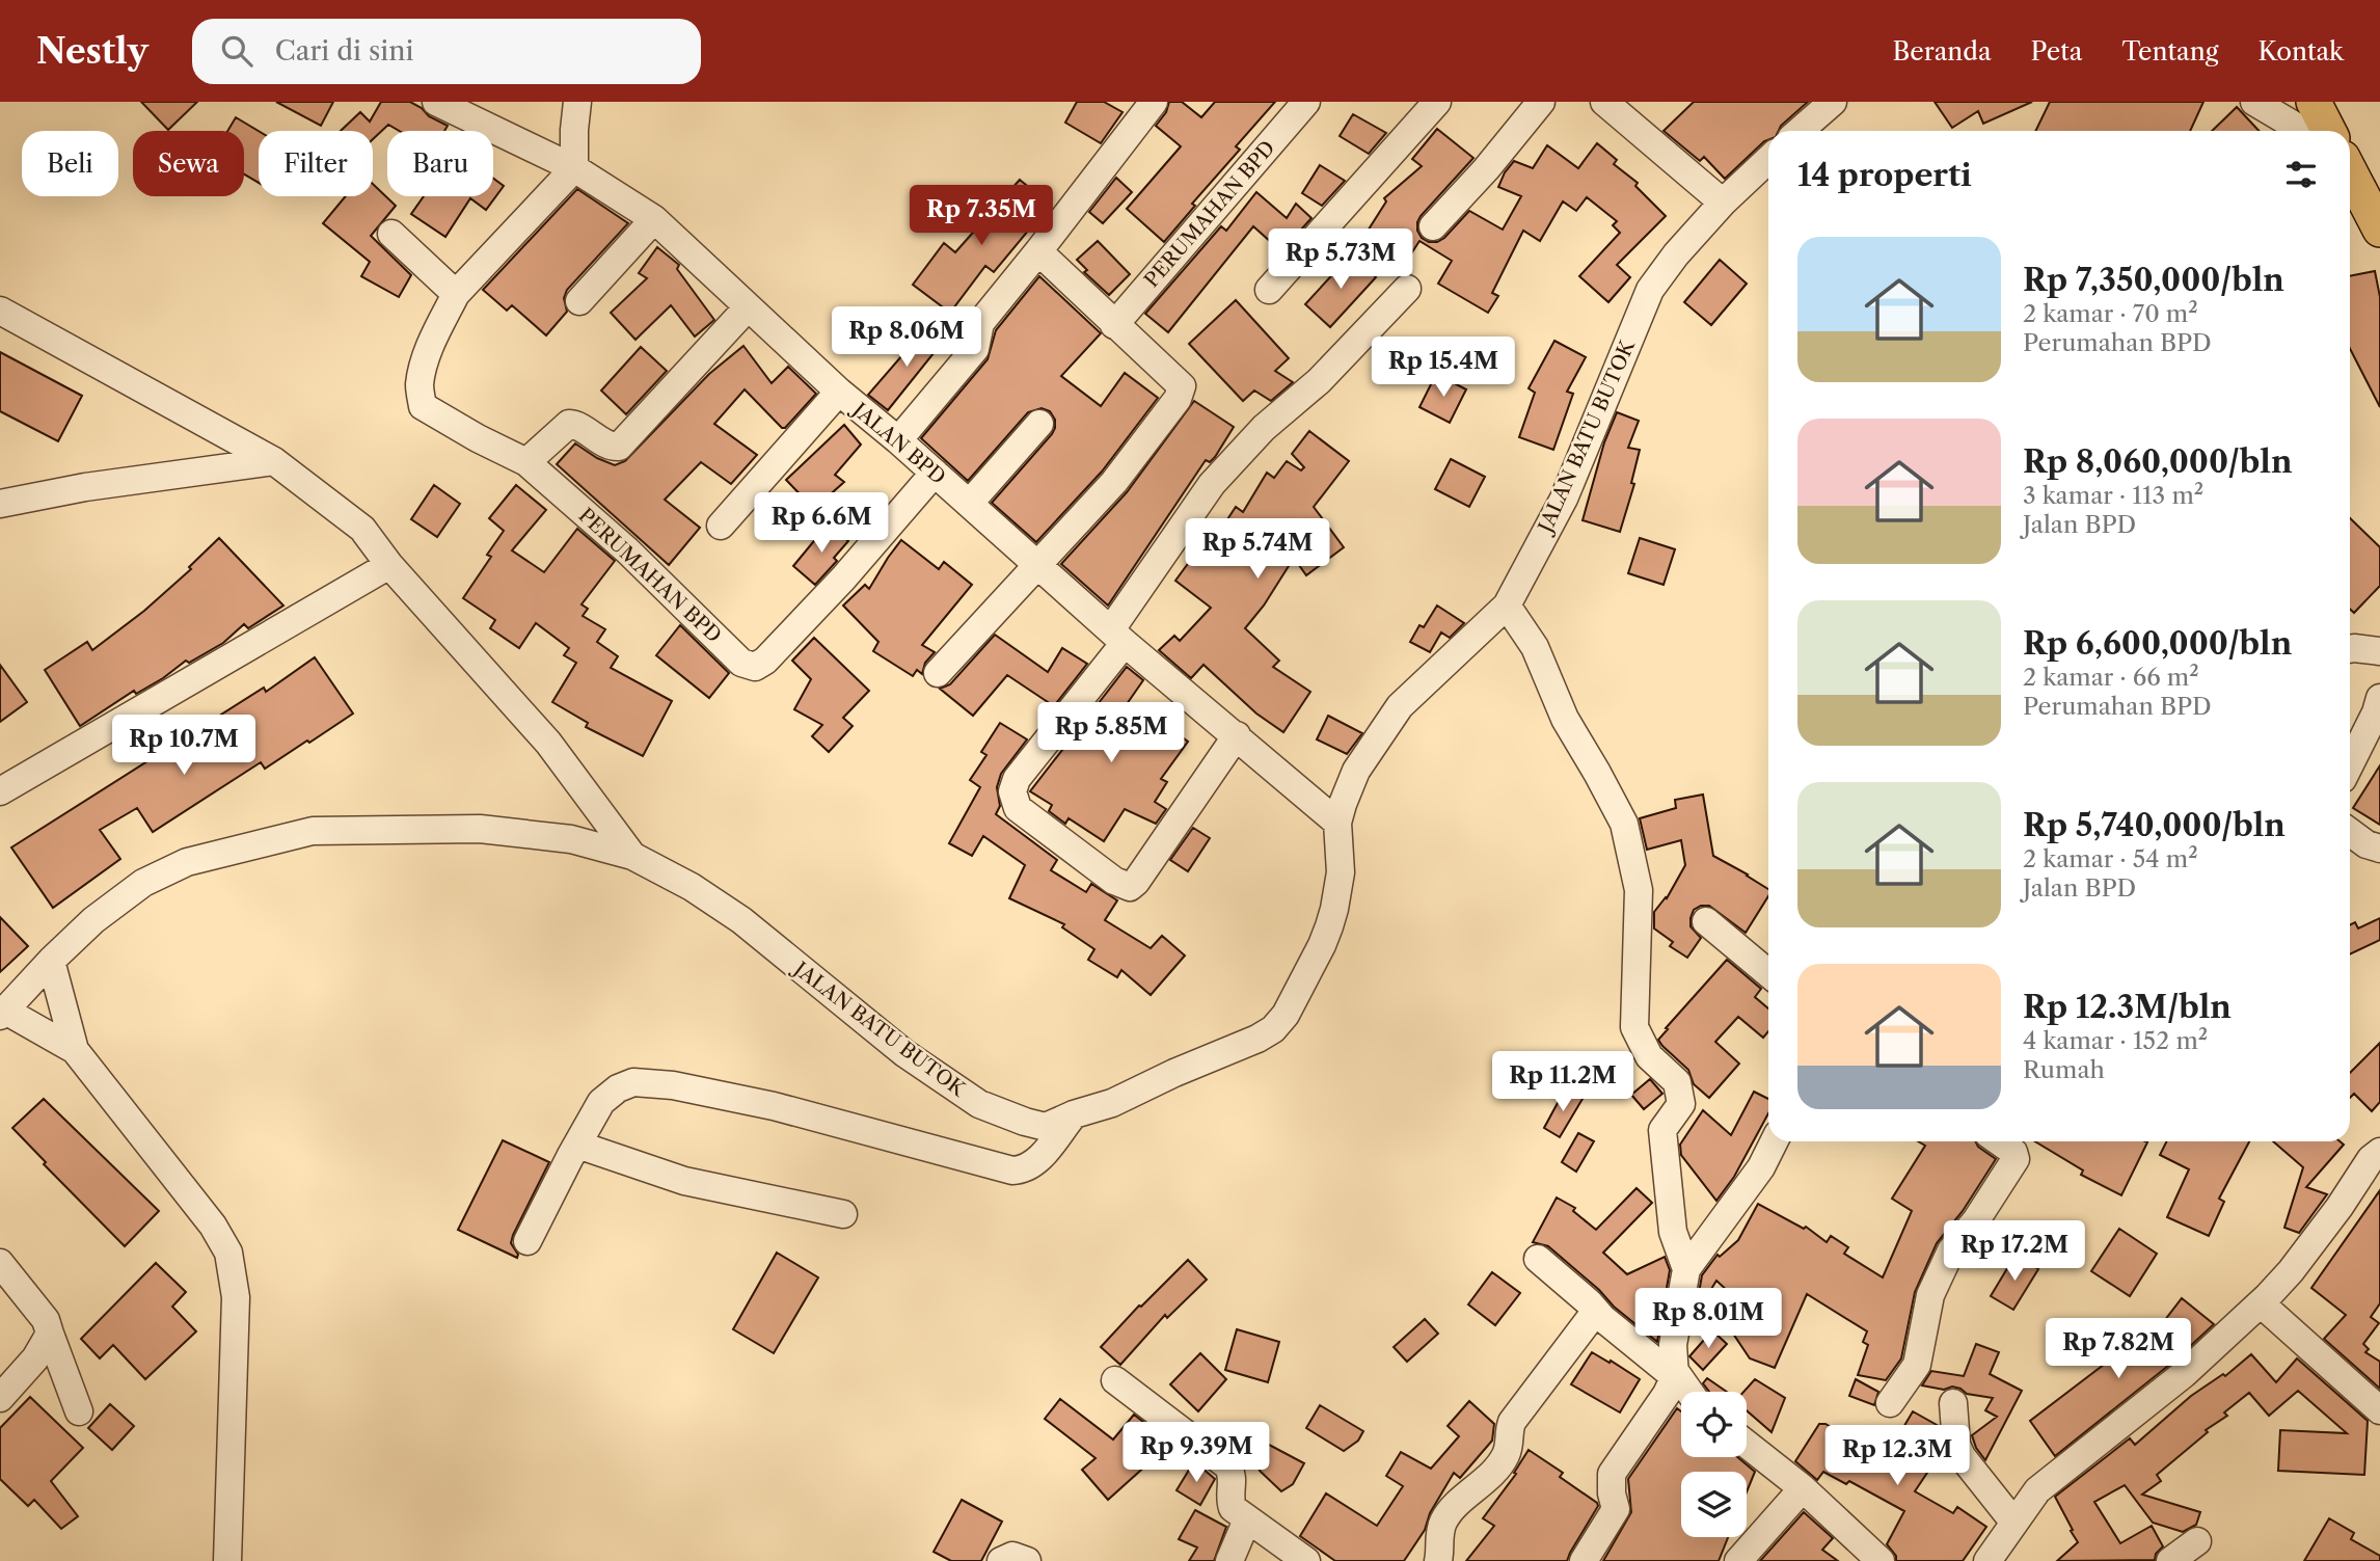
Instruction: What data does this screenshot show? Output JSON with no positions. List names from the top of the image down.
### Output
{
  "streets": {
    "street": ["PERUMAHAN BPD", "JALAN BATU BUTOK", "JALAN BPD"]
  },
  "crossings": [
    ["PERUMAHAN BPD", "JALAN BPD"],
    ["JALAN BATU BUTOK", "JALAN BPD"]
  ],
  "page": {
    "header": "Nestly",
    "search": "Cari di sini",
    "nav": [
      "Beranda",
      "Peta",
      "Tentang",
      "Kontak"
    ],
    "chip": [
      "Beli",
      "Sewa",
      "Filter",
      "Baru"
    ],
    "heading": "14 properti",
    "price": [
      "Rp 7.35M",
      "Rp 5.73M",
      "Rp 8.06M",
      "Rp 15.4M",
      "Rp 6.6M",
      "Rp 5.74M",
      "Rp 5.85M",
      "Rp 10.7M",
      "Rp 11.2M",
      "Rp 17.2M",
      "Rp 8.01M",
      "Rp 7.82M",
      "Rp 9.39M",
      "Rp 12.3M"
    ],
    "list": [
      {
        "name": "Rp 7,350,000/bln",
        "note": "2 kamar · 70 m² · Perumahan BPD"
      },
      {
        "name": "Rp 8,060,000/bln",
        "note": "3 kamar · 113 m² · Jalan BPD"
      },
      {
        "name": "Rp 6,600,000/bln",
        "note": "2 kamar · 66 m² · Perumahan BPD"
      },
      {
        "name": "Rp 5,740,000/bln",
        "note": "2 kamar · 54 m² · Jalan BPD"
      },
      {
        "name": "Rp 12.3M/bln",
        "note": "4 kamar · 152 m² · Rumah"
      }
    ]
  }
}
